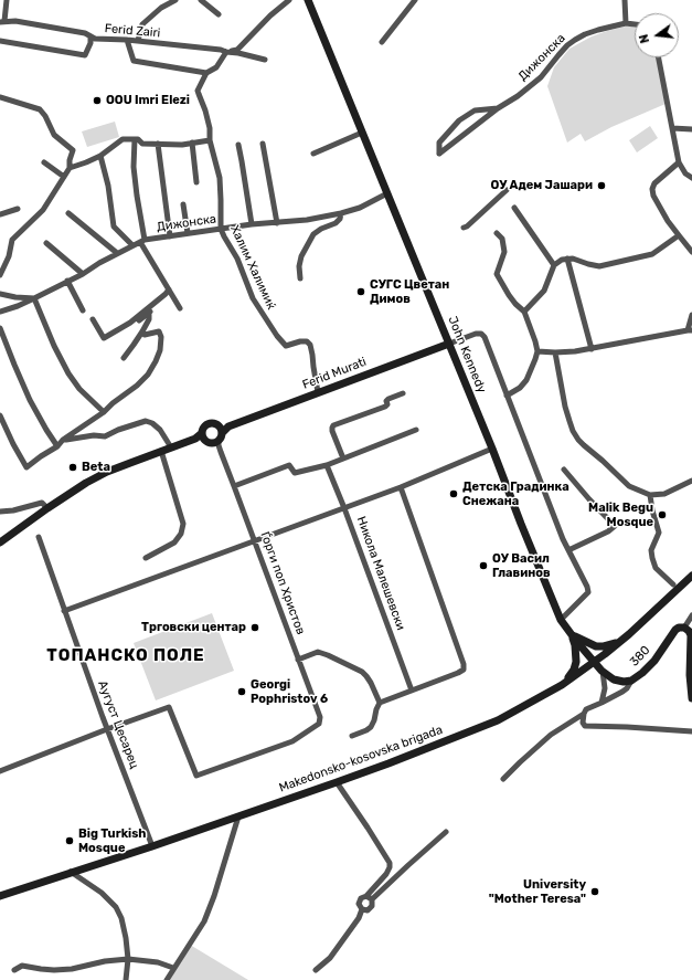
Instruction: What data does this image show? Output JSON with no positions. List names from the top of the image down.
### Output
{
  "streets": {
    "street": [
      "Ferid Zairi",
      "Дижонска",
      "Халим Халимиќ",
      "John Kennedy",
      "Ferid Murati",
      "Никола Малешевски",
      "Ѓорги поп Христов",
      "380",
      "Аугуст Цесарец",
      "Makedonsko-kosovska brigada"
    ]
  },
  "crossings": [
    ["Ferid Zairi", "Халим Халимиќ"],
    ["Дижонска", "Халим Халимиќ"],
    ["Дижонска", "John Kennedy"],
    ["Халим Халимиќ", "Ferid Murati"],
    ["John Kennedy", "Ferid Murati"],
    ["John Kennedy", "380"],
    ["John Kennedy", "Makedonsko-kosovska brigada"],
    ["Ferid Murati", "Ѓорги поп Христов"],
    ["Ѓорги поп Христов", "Аугуст Цесарец"],
    ["380", "Makedonsko-kosovska brigada"],
    ["Аугуст Цесарец", "Makedonsko-kosovska brigada"]
  ],
  "districts": ["ТОПАНСКО ПОЛЕ"],
  "places": [
    "OOU Imri Elezi",
    "ОУ Адем Јашари",
    "СУГС Цветан Димов",
    "Beta",
    "Детска Градинка Снежана",
    "Malik Begu Mosque",
    "ОУ Васил Главинов",
    "Трговски центар",
    "Georgi Pophristov 6",
    "Big Turkish Mosque",
    "University \"Mother Teresa\""
  ],
  "north": "left"
}
